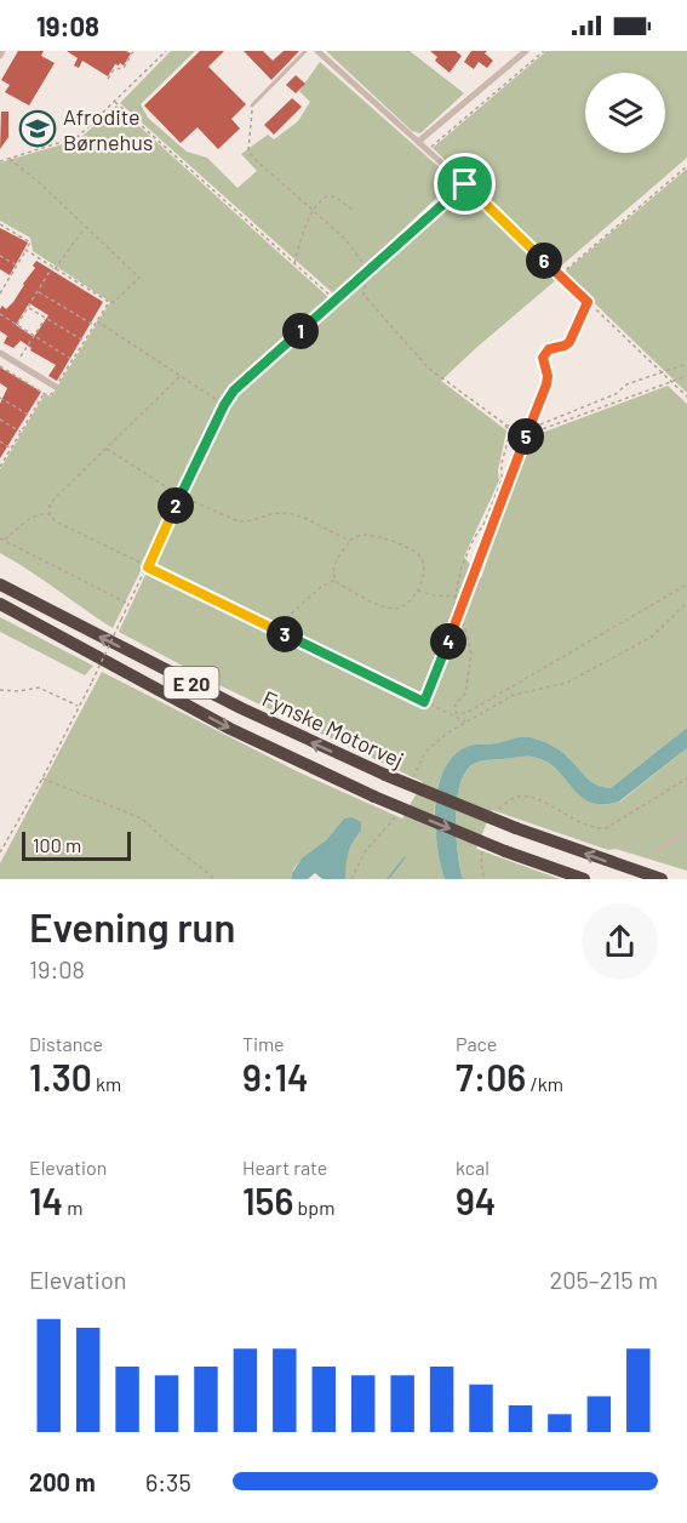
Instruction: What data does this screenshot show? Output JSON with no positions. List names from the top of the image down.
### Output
{
  "streets": {
    "highway": ["E 20", "Fynske Motorvej"]
  },
  "places": {
    "school or university": ["Afrodite Børnehus"]
  },
  "scale_bar": "100 m",
  "page": {
    "status": "19:08",
    "pins": [
      "6",
      "1",
      "5",
      "2",
      "3",
      "4"
    ],
    "scale": "100 m",
    "heading": ["Evening run", "19:08"],
    "stats": [
      ["Distance", "1.30 km"],
      ["Time", "9:14"],
      ["Pace", "7:06 /km"],
      ["Elevation", "14 m"],
      ["Heart rate", "156 bpm"],
      ["kcal", "94"]
    ],
    "chart": ["Elevation", "205–215 m"],
    "list": [
      {
        "name": "200 m",
        "note": "6:35"
      }
    ]
  }
}
